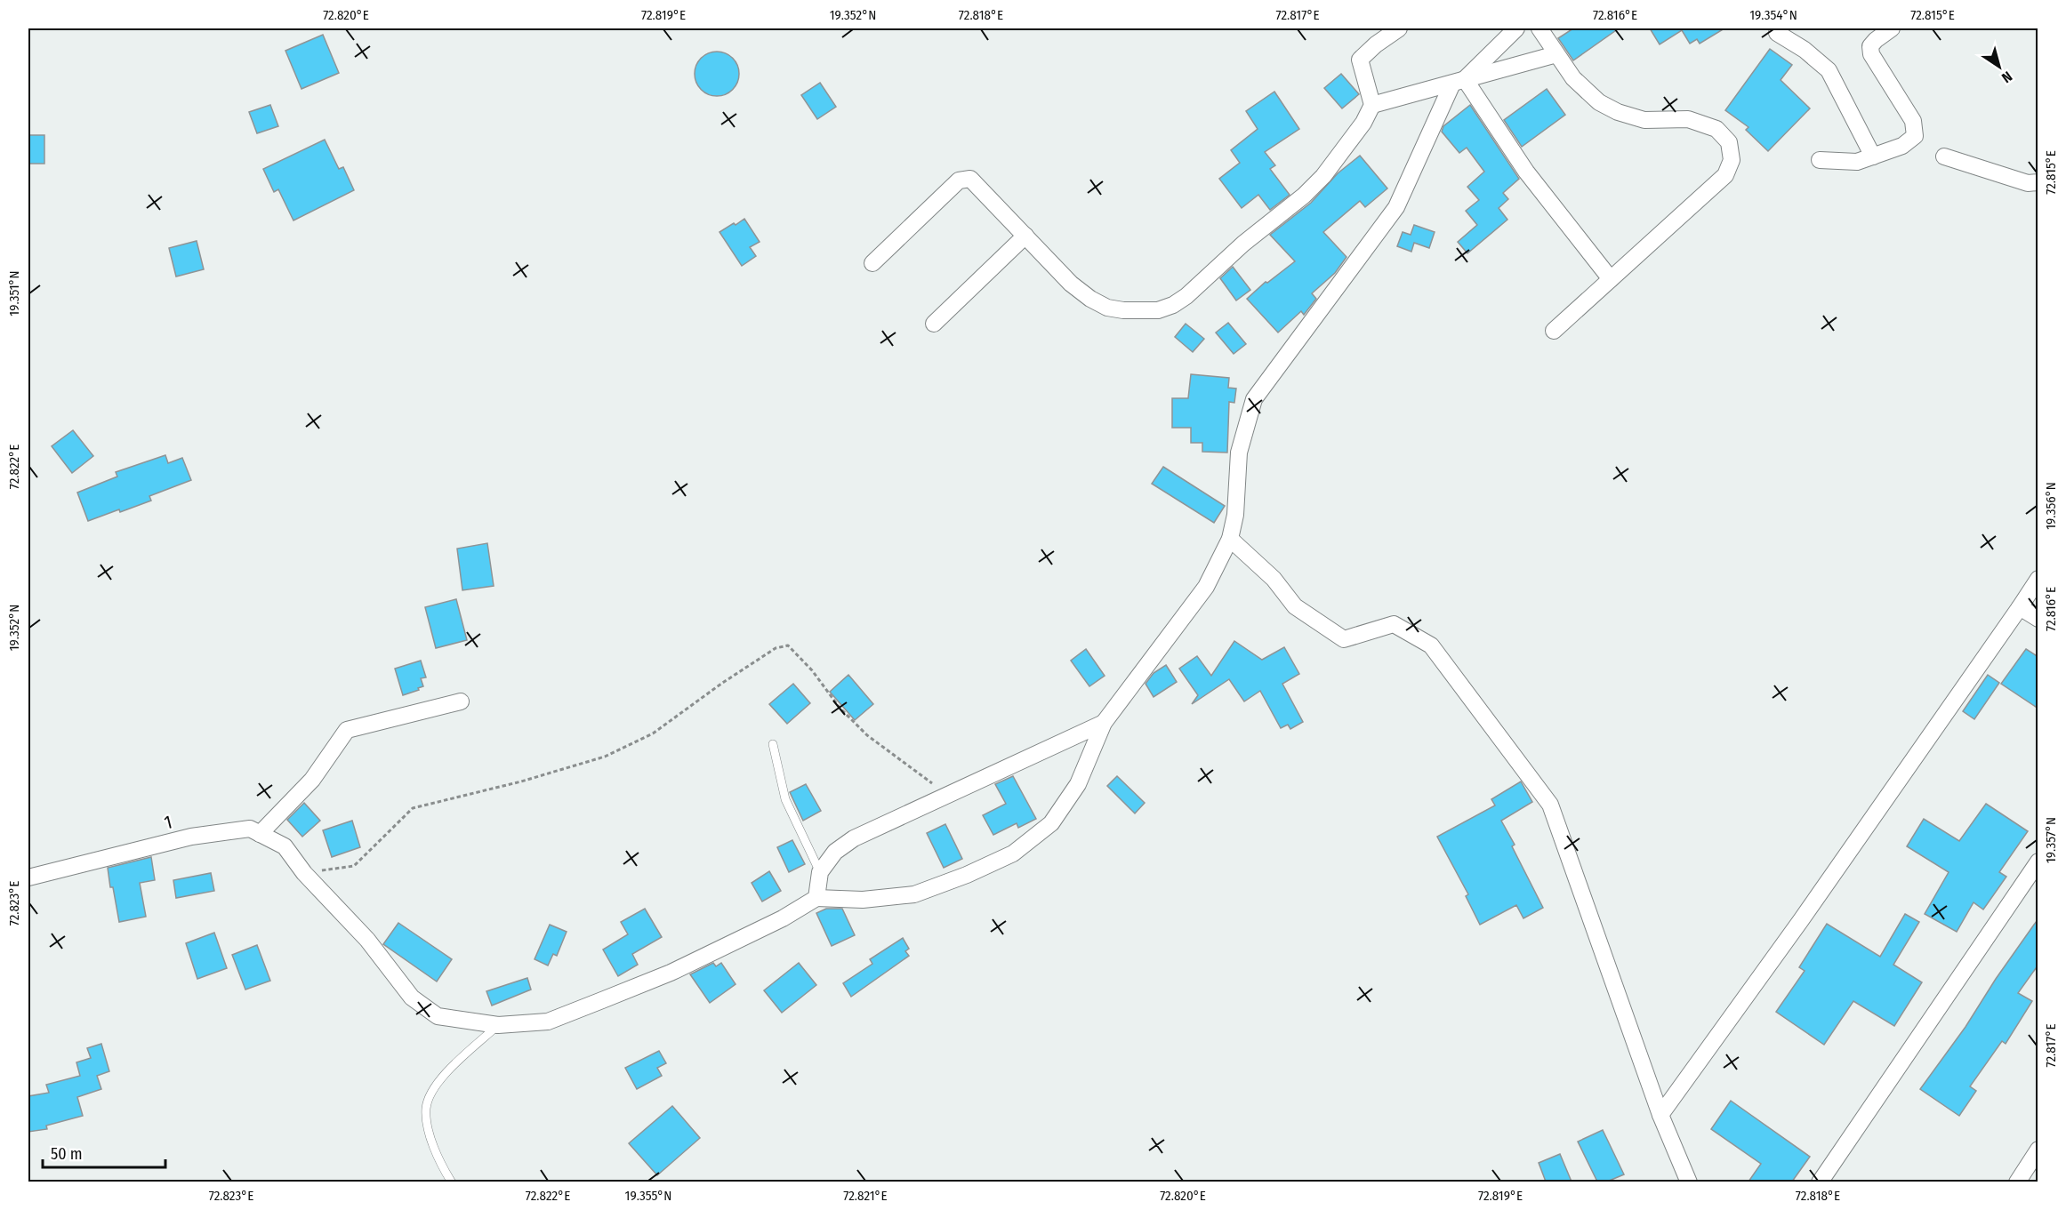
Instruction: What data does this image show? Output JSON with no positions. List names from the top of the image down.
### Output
{
  "streets": {
    "street": ["1"]
  },
  "scale_bar": "50 m",
  "north": "bottom right",
  "coordinates": [
    "72.820°E",
    "72.819°E",
    "19.352°N",
    "72.818°E",
    "72.817°E",
    "72.816°E",
    "19.354°N",
    "72.815°E",
    "19.351°N",
    "72.822°E",
    "19.356°N",
    "19.357°N",
    "72.823°E",
    "19.355°N",
    "72.821°E"
  ]
}
